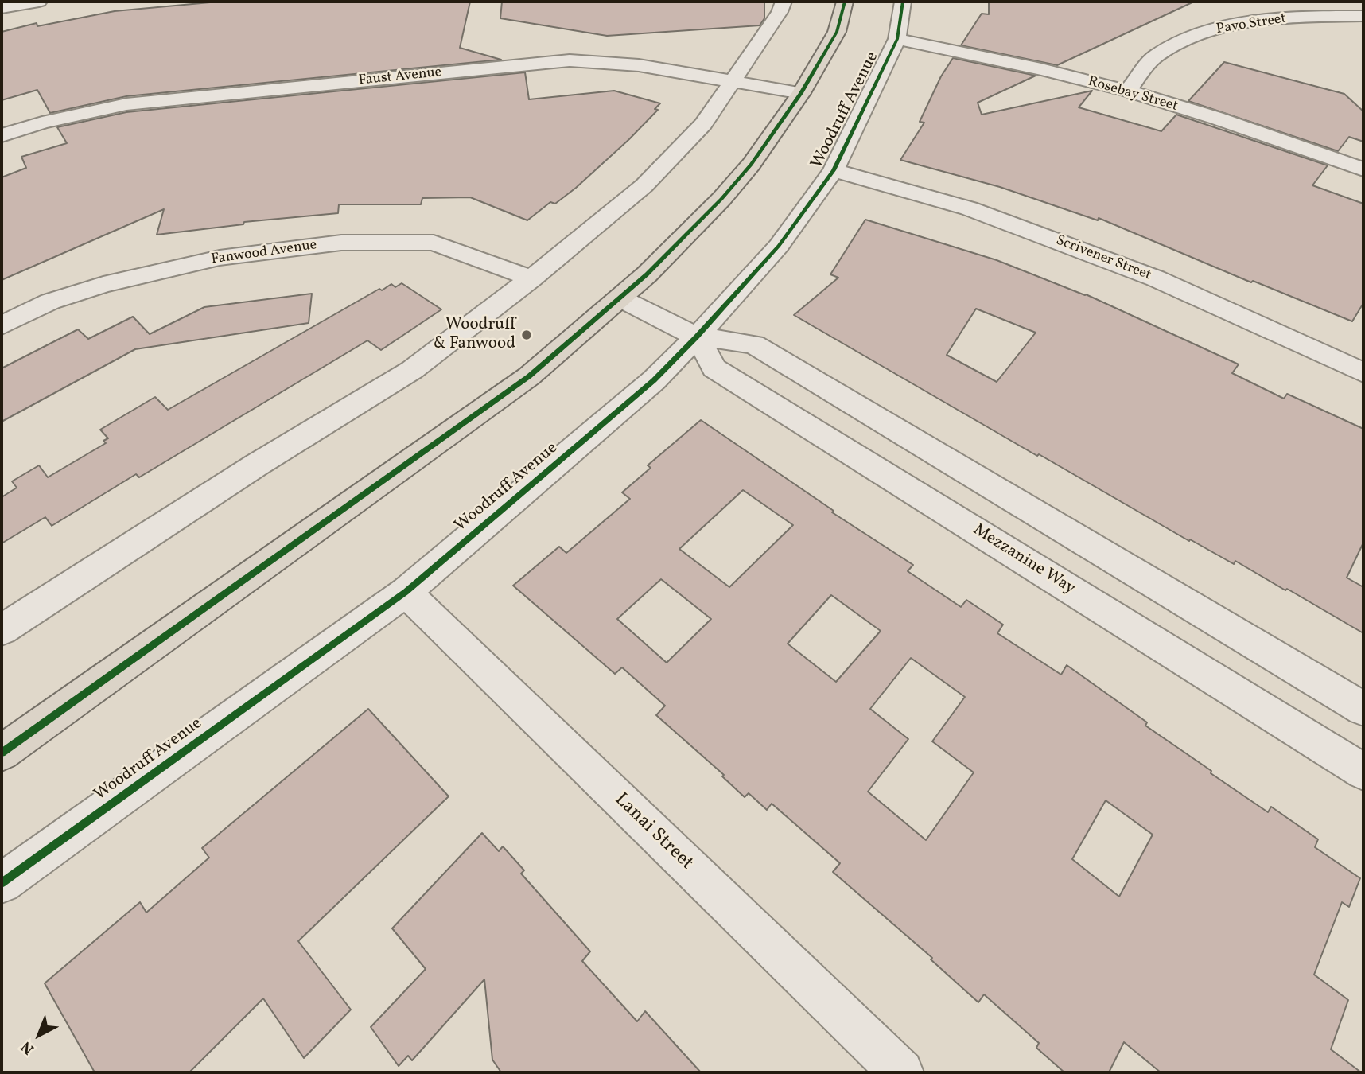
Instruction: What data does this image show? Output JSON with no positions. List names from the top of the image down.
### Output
{
  "streets": {
    "street": [
      "Pavo Street",
      "Faust Avenue",
      "Rosebay Street",
      "Woodruff Avenue",
      "Fanwood Avenue",
      "Scrivener Street",
      "Mezzanine Way",
      "Lanai Street"
    ]
  },
  "crossings": [
    ["Pavo Street", "Rosebay Street"],
    ["Rosebay Street", "Woodruff Avenue"],
    ["Woodruff Avenue", "Scrivener Street"],
    ["Woodruff Avenue", "Mezzanine Way"],
    ["Woodruff Avenue", "Lanai Street"]
  ],
  "places": ["Woodruff & Fanwood"],
  "north": "bottom left"
}
